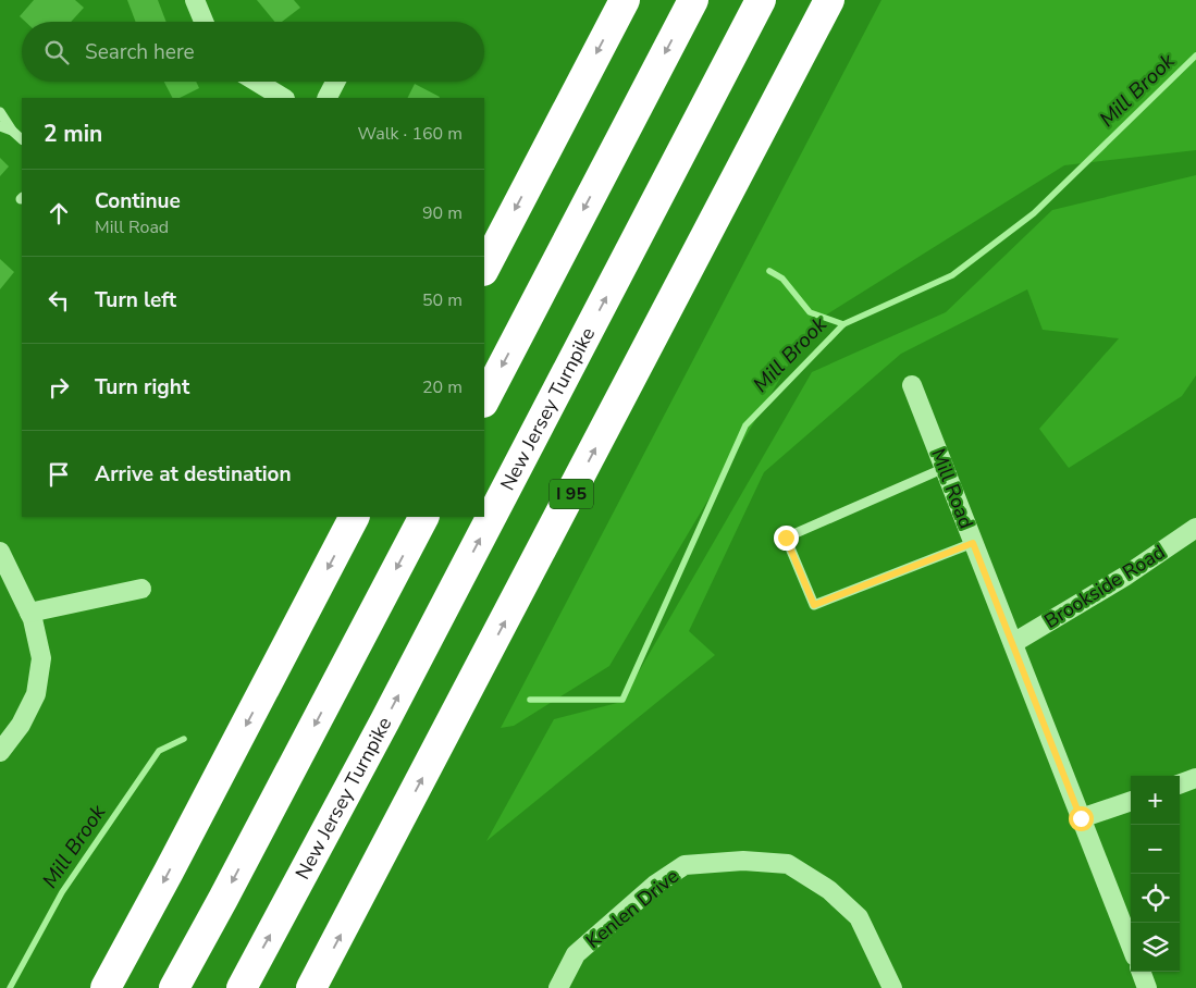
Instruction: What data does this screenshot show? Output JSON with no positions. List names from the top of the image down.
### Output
{
  "streets": {
    "highway": ["New Jersey Turnpike", "I 95"],
    "street": ["Mill Road", "Brookside Road", "Kenlen Drive"]
  },
  "crossings": [
    ["Mill Road", "Brookside Road"]
  ],
  "water": ["Mill Brook"],
  "page": {
    "search": "Search here",
    "heading": ["2 min", "Walk · 160 m"],
    "list": [
      ["Continue", "Mill Road", "90 m"],
      ["Turn left", "50 m"],
      ["Turn right", "20 m"],
      "Arrive at destination"
    ],
    "map_buttons": ["+", "−"]
  }
}
